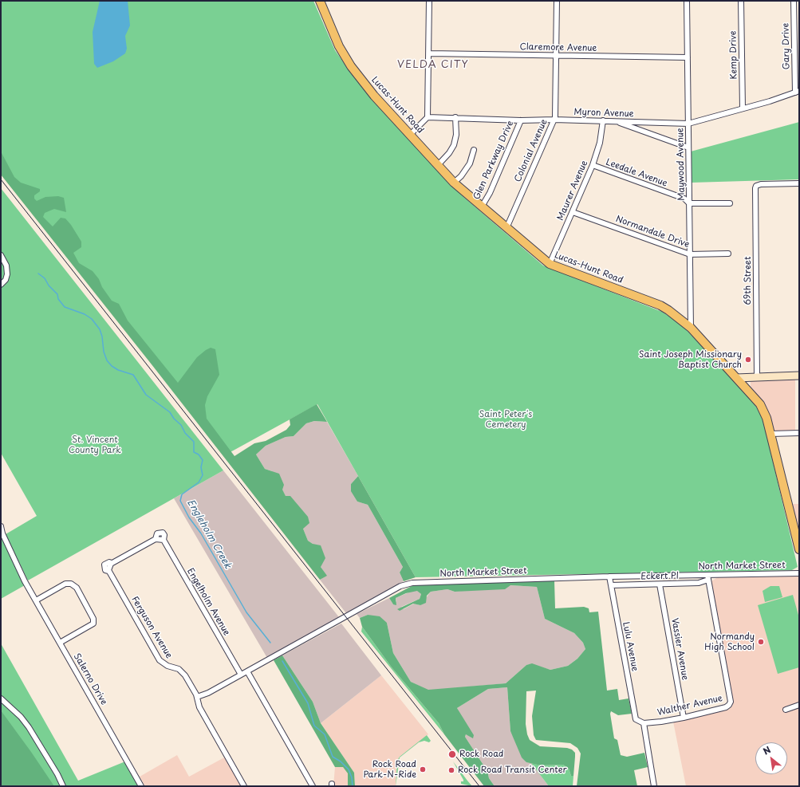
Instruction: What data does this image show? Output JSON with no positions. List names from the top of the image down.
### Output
{
  "streets": {
    "main road": ["Lucas-Hunt Road"],
    "street": [
      "Gary Drive",
      "Claremore Avenue",
      "Kemp Drive",
      "Myron Avenue",
      "Colonial Avenue",
      "Glen Parkway Drive",
      "Maywood Avenue",
      "Leedale Avenue",
      "Maurer Avenue",
      "Normandale Drive",
      "69th Street",
      "North Market Street",
      "Eckert Pl",
      "Engelholm Avenue",
      "Ferguson Avenue",
      "Lulu Avenue",
      "Vassier Avenue",
      "Salerno Drive",
      "Walther Avenue"
    ]
  },
  "crossings": [
    ["Gary Drive", "Myron Avenue"],
    ["Claremore Avenue", "Colonial Avenue"],
    ["Claremore Avenue", "Maywood Avenue"],
    ["Kemp Drive", "Myron Avenue"],
    ["Lucas-Hunt Road", "Colonial Avenue"],
    ["Lucas-Hunt Road", "Glen Parkway Drive"],
    ["Lucas-Hunt Road", "Maywood Avenue"],
    ["Lucas-Hunt Road", "Maurer Avenue"],
    ["Myron Avenue", "Colonial Avenue"],
    ["Myron Avenue", "Glen Parkway Drive"],
    ["Myron Avenue", "Maywood Avenue"],
    ["Myron Avenue", "Maurer Avenue"],
    ["Maywood Avenue", "Leedale Avenue"],
    ["Maywood Avenue", "Normandale Drive"],
    ["Leedale Avenue", "Maurer Avenue"],
    ["Maurer Avenue", "Normandale Drive"],
    ["North Market Street", "Eckert Pl"],
    ["North Market Street", "Engelholm Avenue"],
    ["North Market Street", "Ferguson Avenue"],
    ["North Market Street", "Lulu Avenue"],
    ["North Market Street", "Walther Avenue"],
    ["Eckert Pl", "Lulu Avenue"],
    ["Eckert Pl", "Vassier Avenue"],
    ["Eckert Pl", "Walther Avenue"],
    ["Engelholm Avenue", "Ferguson Avenue"],
    ["Lulu Avenue", "Walther Avenue"],
    ["Vassier Avenue", "Walther Avenue"]
  ],
  "districts": ["VELDA CITY"],
  "water": ["Engleholm Creek"],
  "parks": ["Saint Peter's Cemetery", "St. Vincent County Park"],
  "places": [
    "Saint Joseph Missionary Baptist Church",
    "Normandy High School",
    "Rock Road",
    "Rock Road Park-N-Ride",
    "Rock Road Transit Center"
  ],
  "north": "top left"
}
